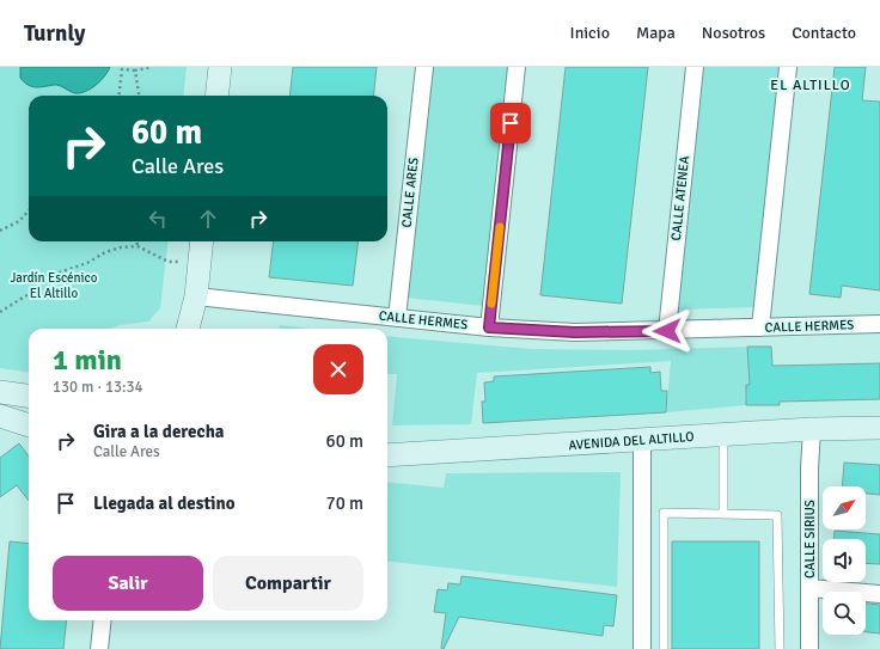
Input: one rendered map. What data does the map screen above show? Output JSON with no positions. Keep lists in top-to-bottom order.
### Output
{
  "streets": {
    "street": [
      "CALLE ARES",
      "CALLE ATENEA",
      "CALLE HERMES",
      "AVENIDA DEL ALTILLO",
      "CALLE SIRIUS"
    ]
  },
  "crossings": [
    ["CALLE ARES", "CALLE HERMES"],
    ["CALLE ATENEA", "CALLE HERMES"],
    ["AVENIDA DEL ALTILLO", "CALLE SIRIUS"]
  ],
  "districts": ["EL ALTILLO"],
  "parks": ["Jardín Escénico El Altillo"],
  "north": "top right",
  "page": {
    "header": "Turnly",
    "nav": [
      "Inicio",
      "Mapa",
      "Nosotros",
      "Contacto"
    ],
    "turn": ["60 m", "Calle Ares"],
    "heading": ["1 min", "130 m · 13:34"],
    "list": [
      {
        "name": "Gira a la derecha",
        "note": "Calle Ares",
        "value": "60 m"
      },
      {
        "name": "Llegada al destino",
        "value": "70 m"
      }
    ],
    "buttons": ["Salir", "Compartir"]
  }
}
